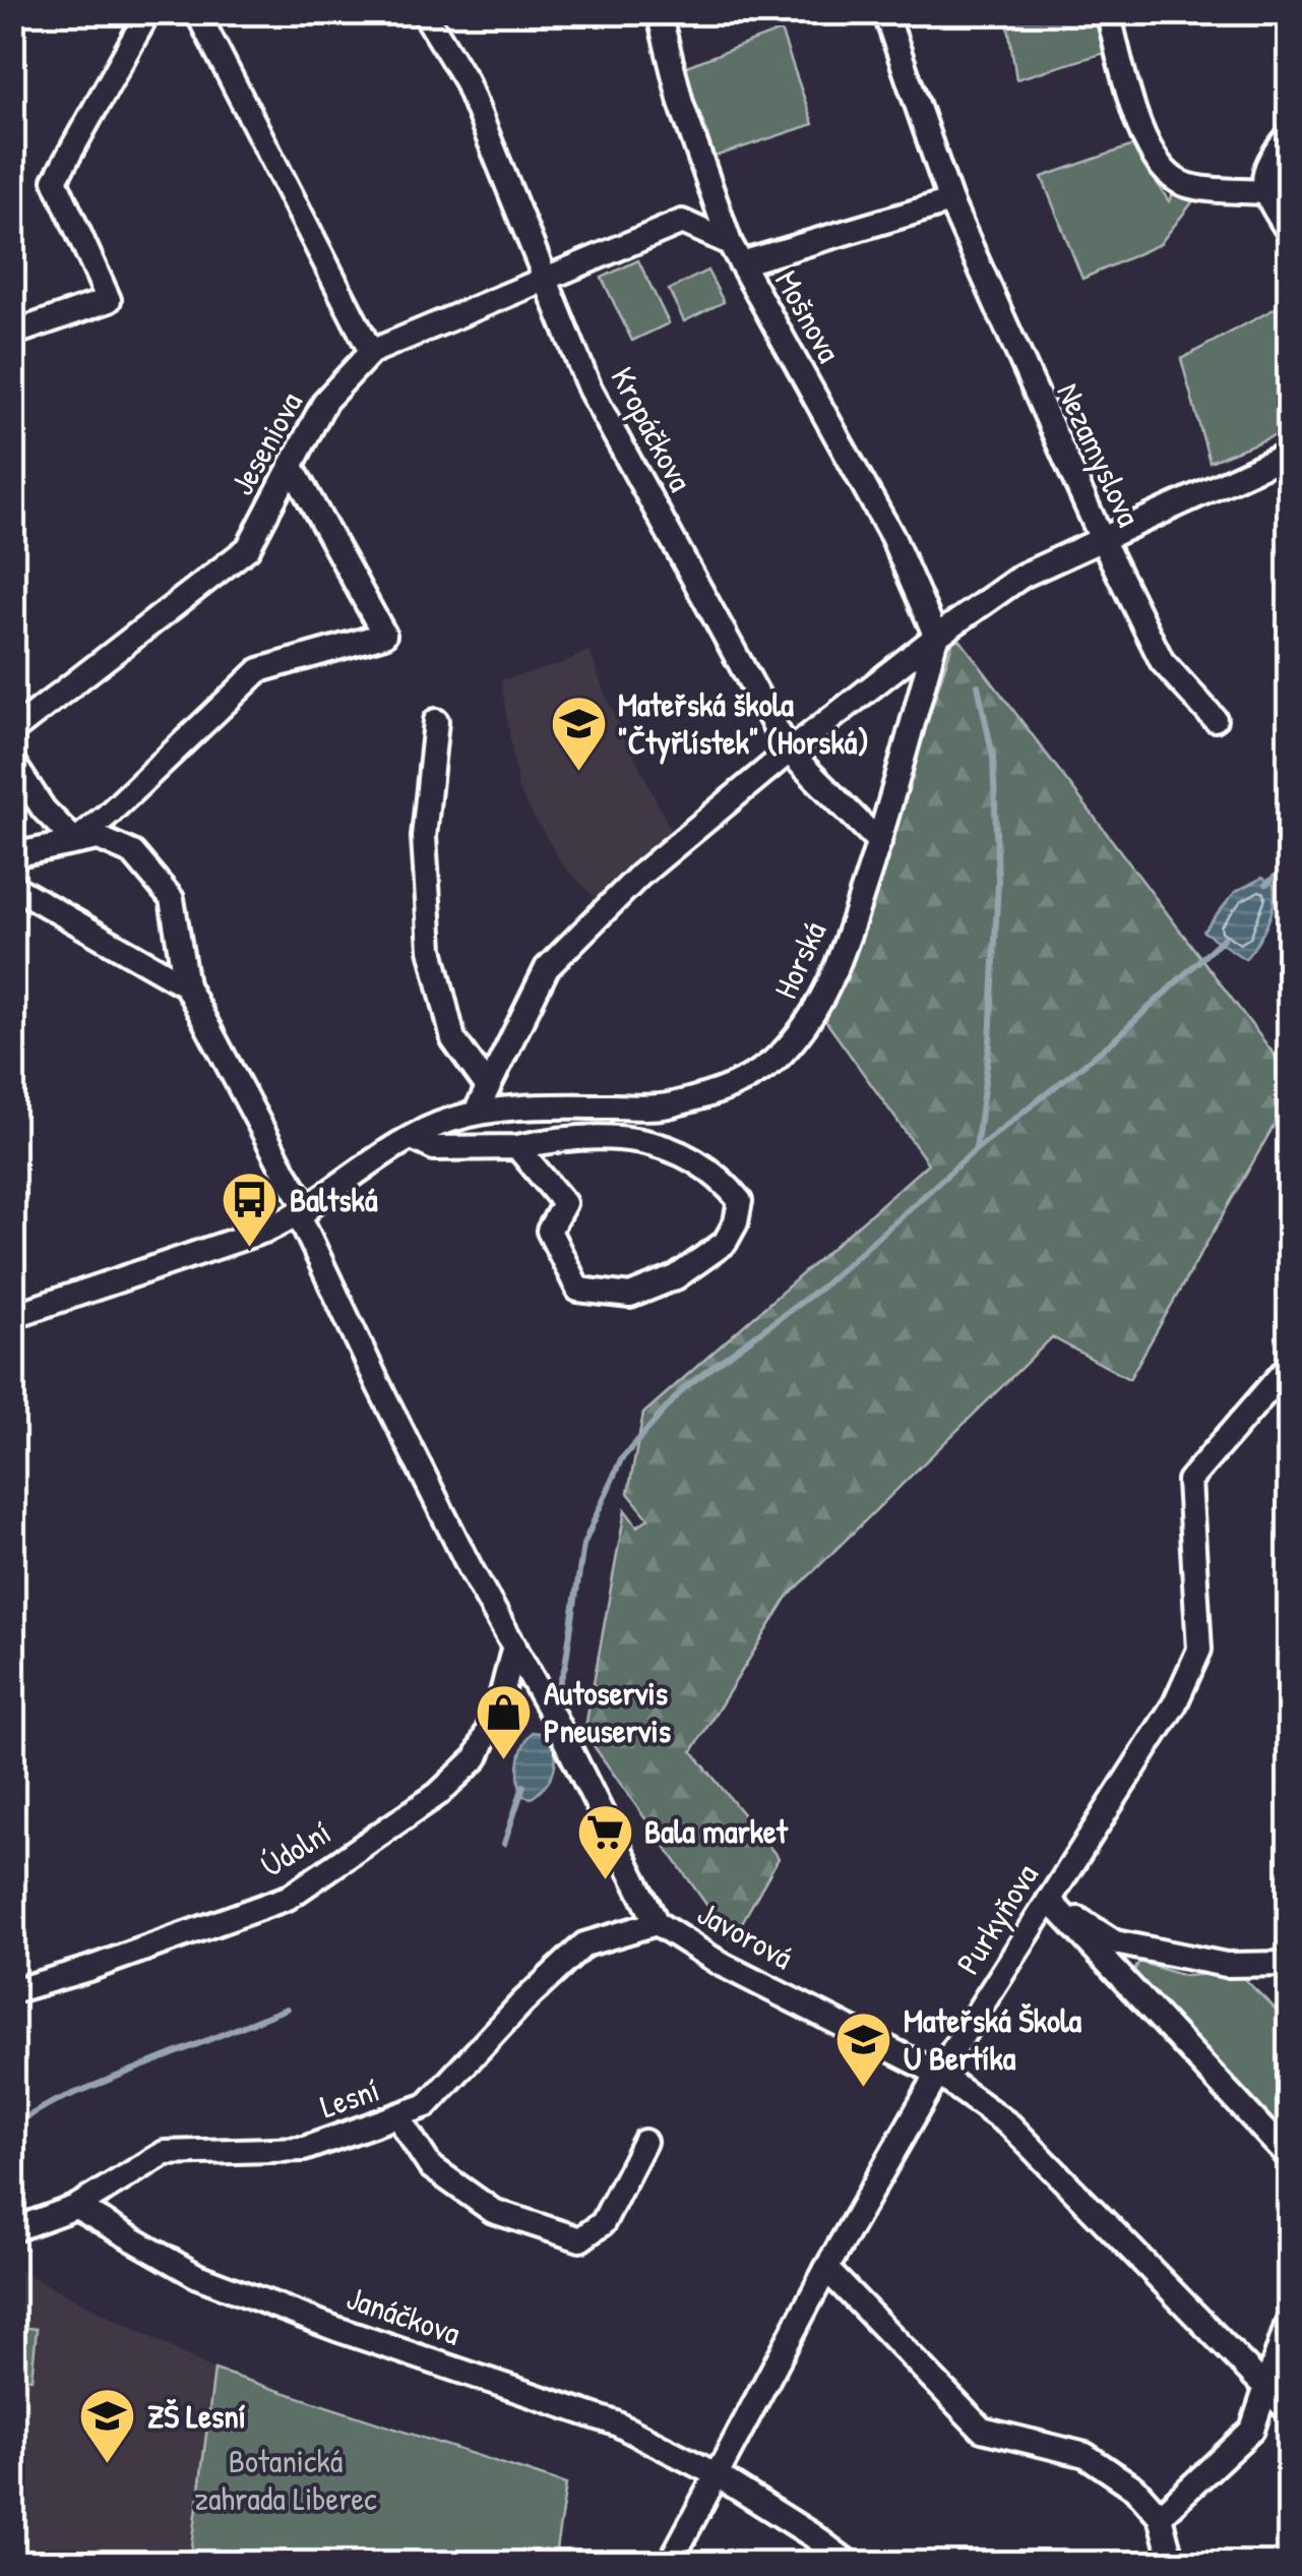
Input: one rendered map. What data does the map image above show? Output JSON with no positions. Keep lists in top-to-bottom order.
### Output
{
  "streets": {
    "street": [
      "Mošnova",
      "Kropáčkova",
      "Jeseniova",
      "Nezamyslova",
      "Horská",
      "Údolní",
      "Purkyňova",
      "Javorová",
      "Lesní",
      "Janáčkova"
    ]
  },
  "crossings": [
    ["Mošnova", "Jeseniova"],
    ["Mošnova", "Horská"],
    ["Kropáčkova", "Jeseniova"],
    ["Kropáčkova", "Horská"],
    ["Horská", "Javorová"],
    ["Údolní", "Javorová"],
    ["Purkyňova", "Javorová"],
    ["Purkyňova", "Janáčkova"],
    ["Javorová", "Lesní"],
    ["Lesní", "Janáčkova"]
  ],
  "parks": ["Botanická zahrada Liberec"],
  "places": {
    "school or university": ["Mateřská škola \"Čtyřlístek\" (Horská)", "Mateřská Škola U Bertíka", "ZŠ Lesní"],
    "bus stop": ["Baltská"],
    "shop": ["Autoservis Pneuservis"],
    "supermarket": ["Bala market"]
  }
}
